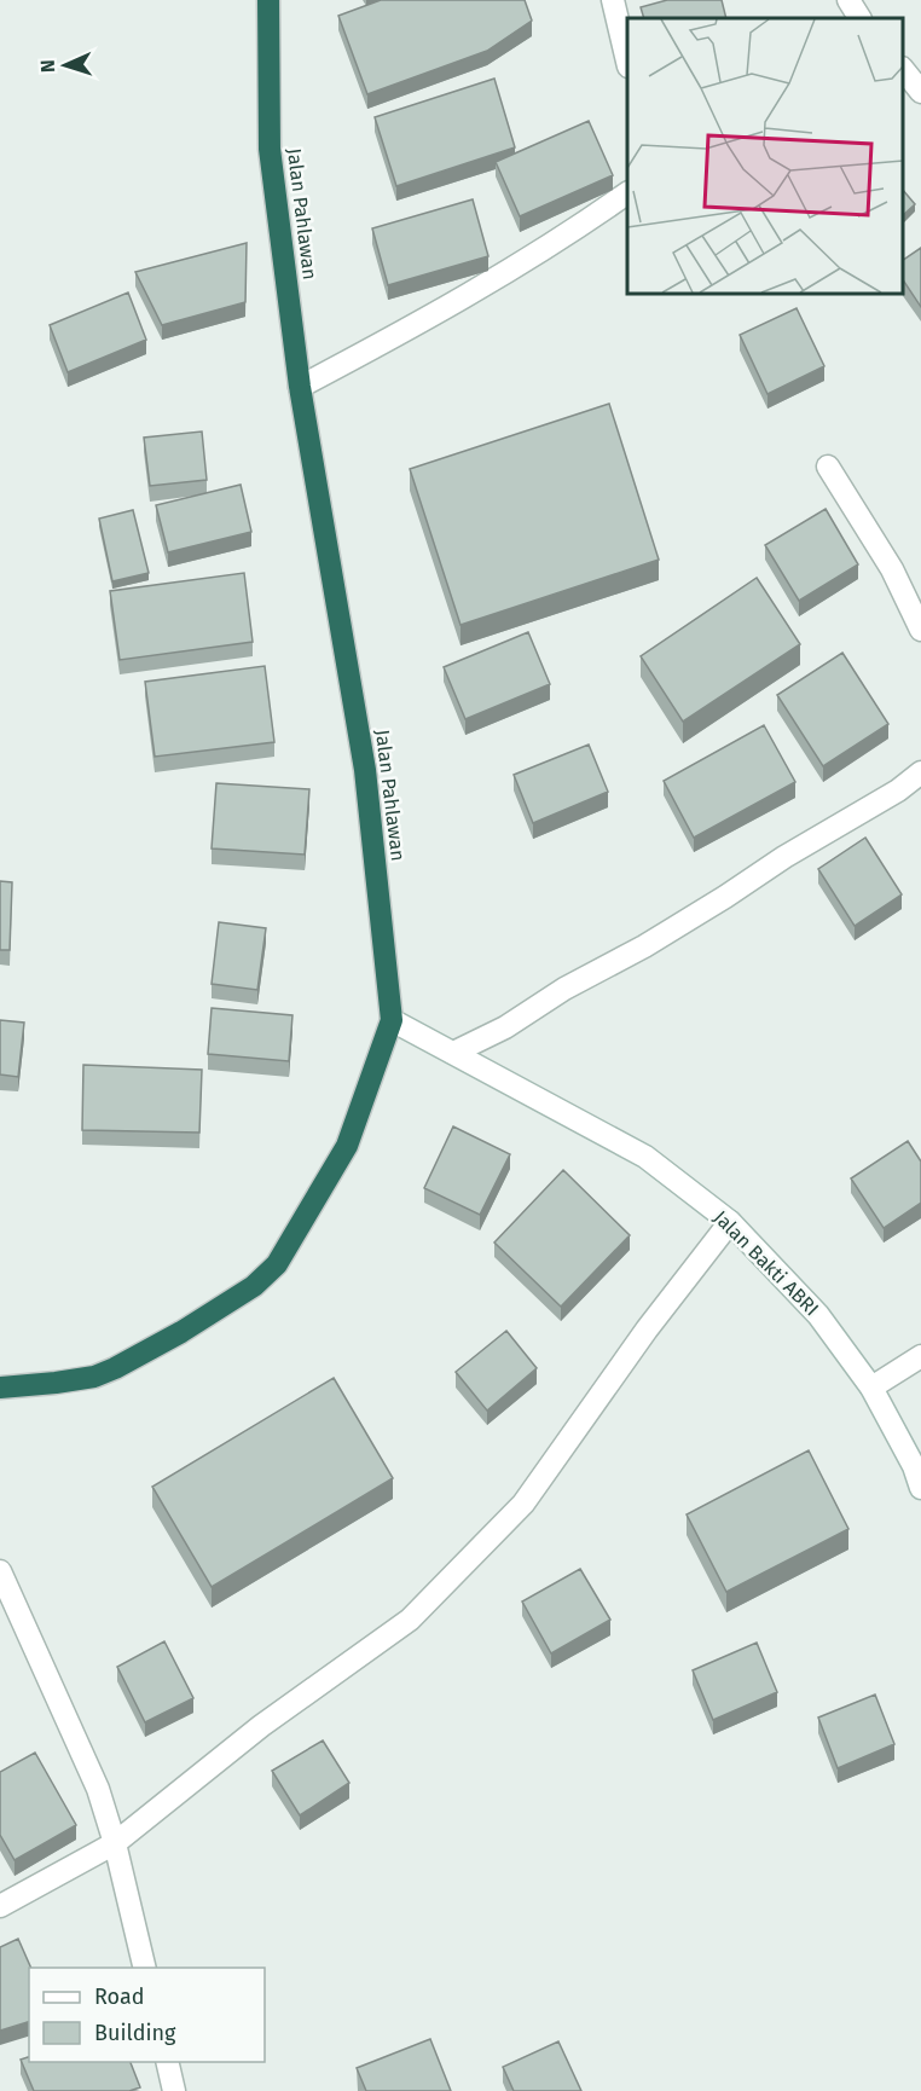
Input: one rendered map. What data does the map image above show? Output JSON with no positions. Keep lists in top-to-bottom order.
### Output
{
  "streets": {
    "highway": ["Jalan Pahlawan"],
    "street": ["Jalan Bakti ABRI"]
  },
  "crossings": [
    ["Jalan Pahlawan", "Jalan Bakti ABRI"]
  ],
  "legend": ["Road", "Building"],
  "north": "left"
}
